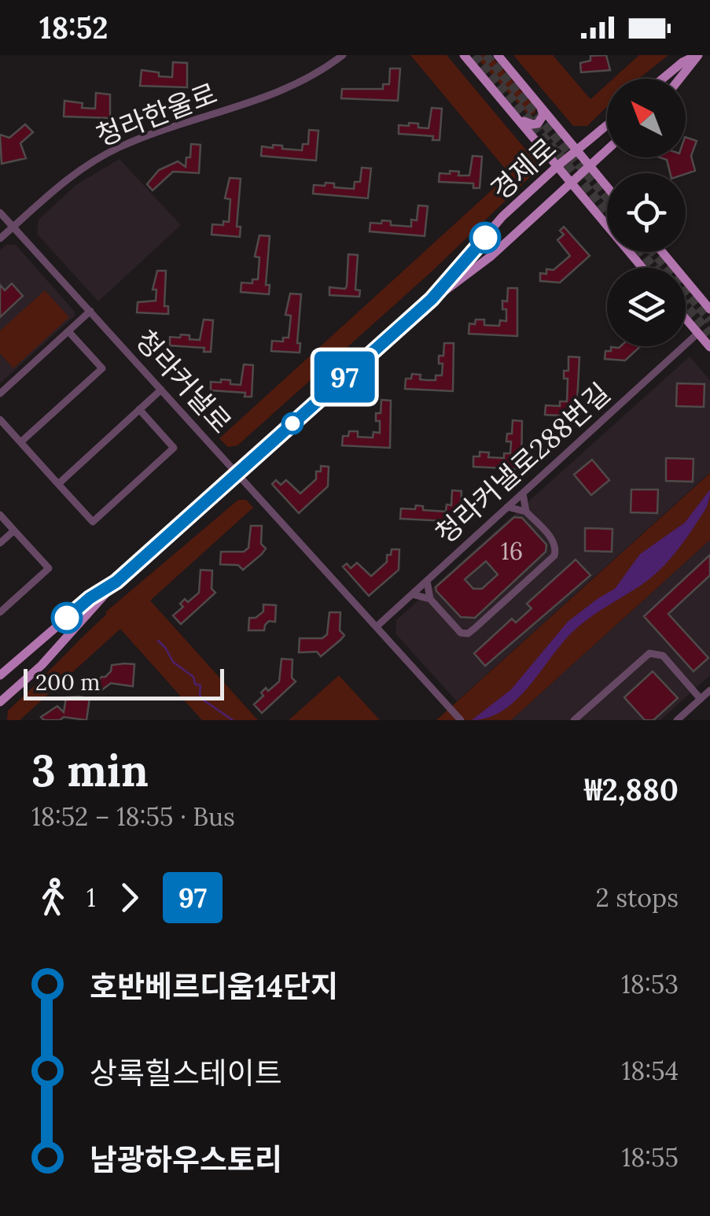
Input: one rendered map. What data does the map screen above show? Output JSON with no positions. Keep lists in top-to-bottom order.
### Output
{
  "streets": {
    "main road": ["경제로"],
    "street": ["청라한울로", "청라커낼로", "청라커낼로288번길"]
  },
  "crossings": [
    ["청라한울로", "청라커낼로"],
    ["경제로", "청라커낼로"],
    ["청라커낼로", "청라커낼로288번길"]
  ],
  "lines": ["bus line 97"],
  "house_numbers": ["16"],
  "scale_bar": "200 m",
  "north": "top left",
  "page": {
    "status": "18:52",
    "on_map": "97",
    "scale": "200 m",
    "heading": ["3 min", "18:52 – 18:55 · Bus", "₩2,880"],
    "legs": ["1", "97", "2 stops"],
    "list": [
      {
        "name": "호반베르디움14단지",
        "value": "18:53"
      },
      {
        "name": "상록힐스테이트",
        "value": "18:54"
      },
      {
        "name": "남광하우스토리",
        "value": "18:55"
      }
    ]
  }
}
